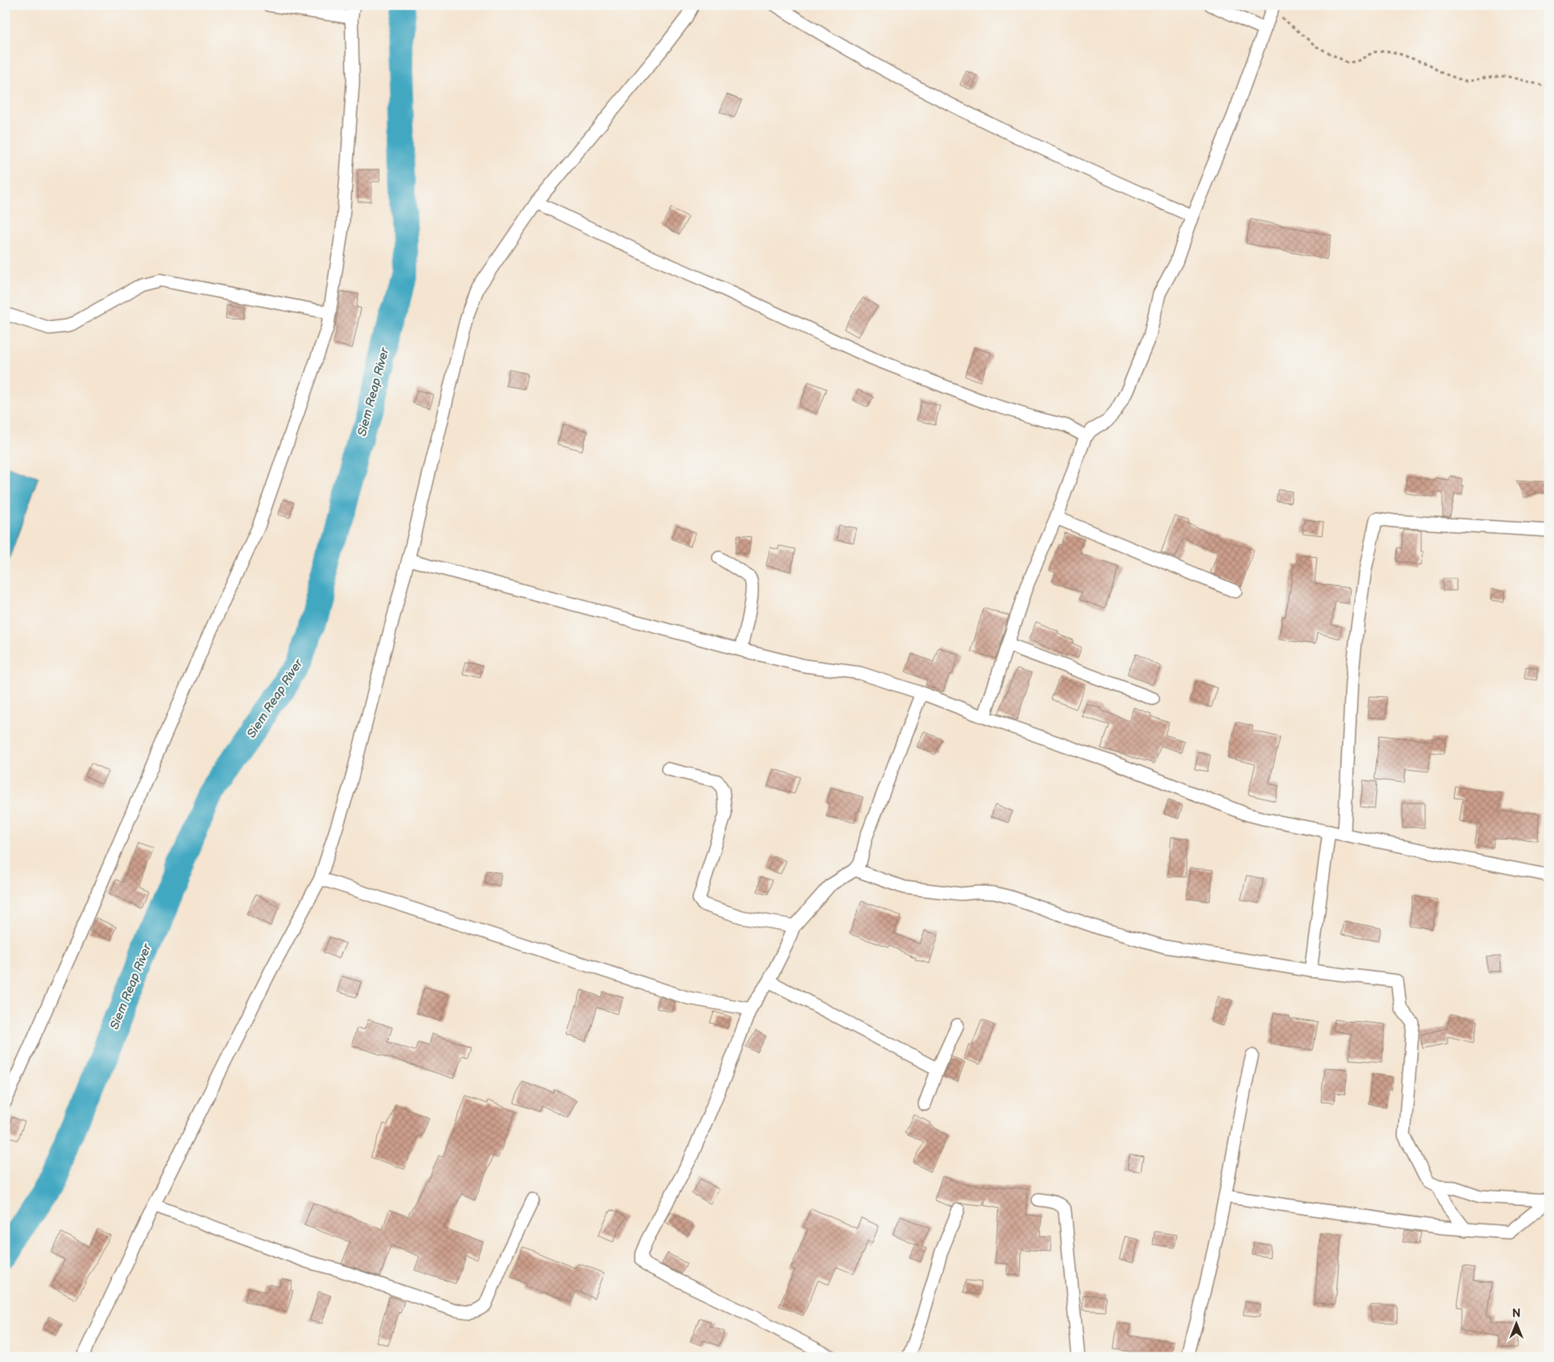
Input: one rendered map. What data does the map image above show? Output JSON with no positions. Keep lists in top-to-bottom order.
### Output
{
  "water": ["Siem Reap River"],
  "north": "top"
}
